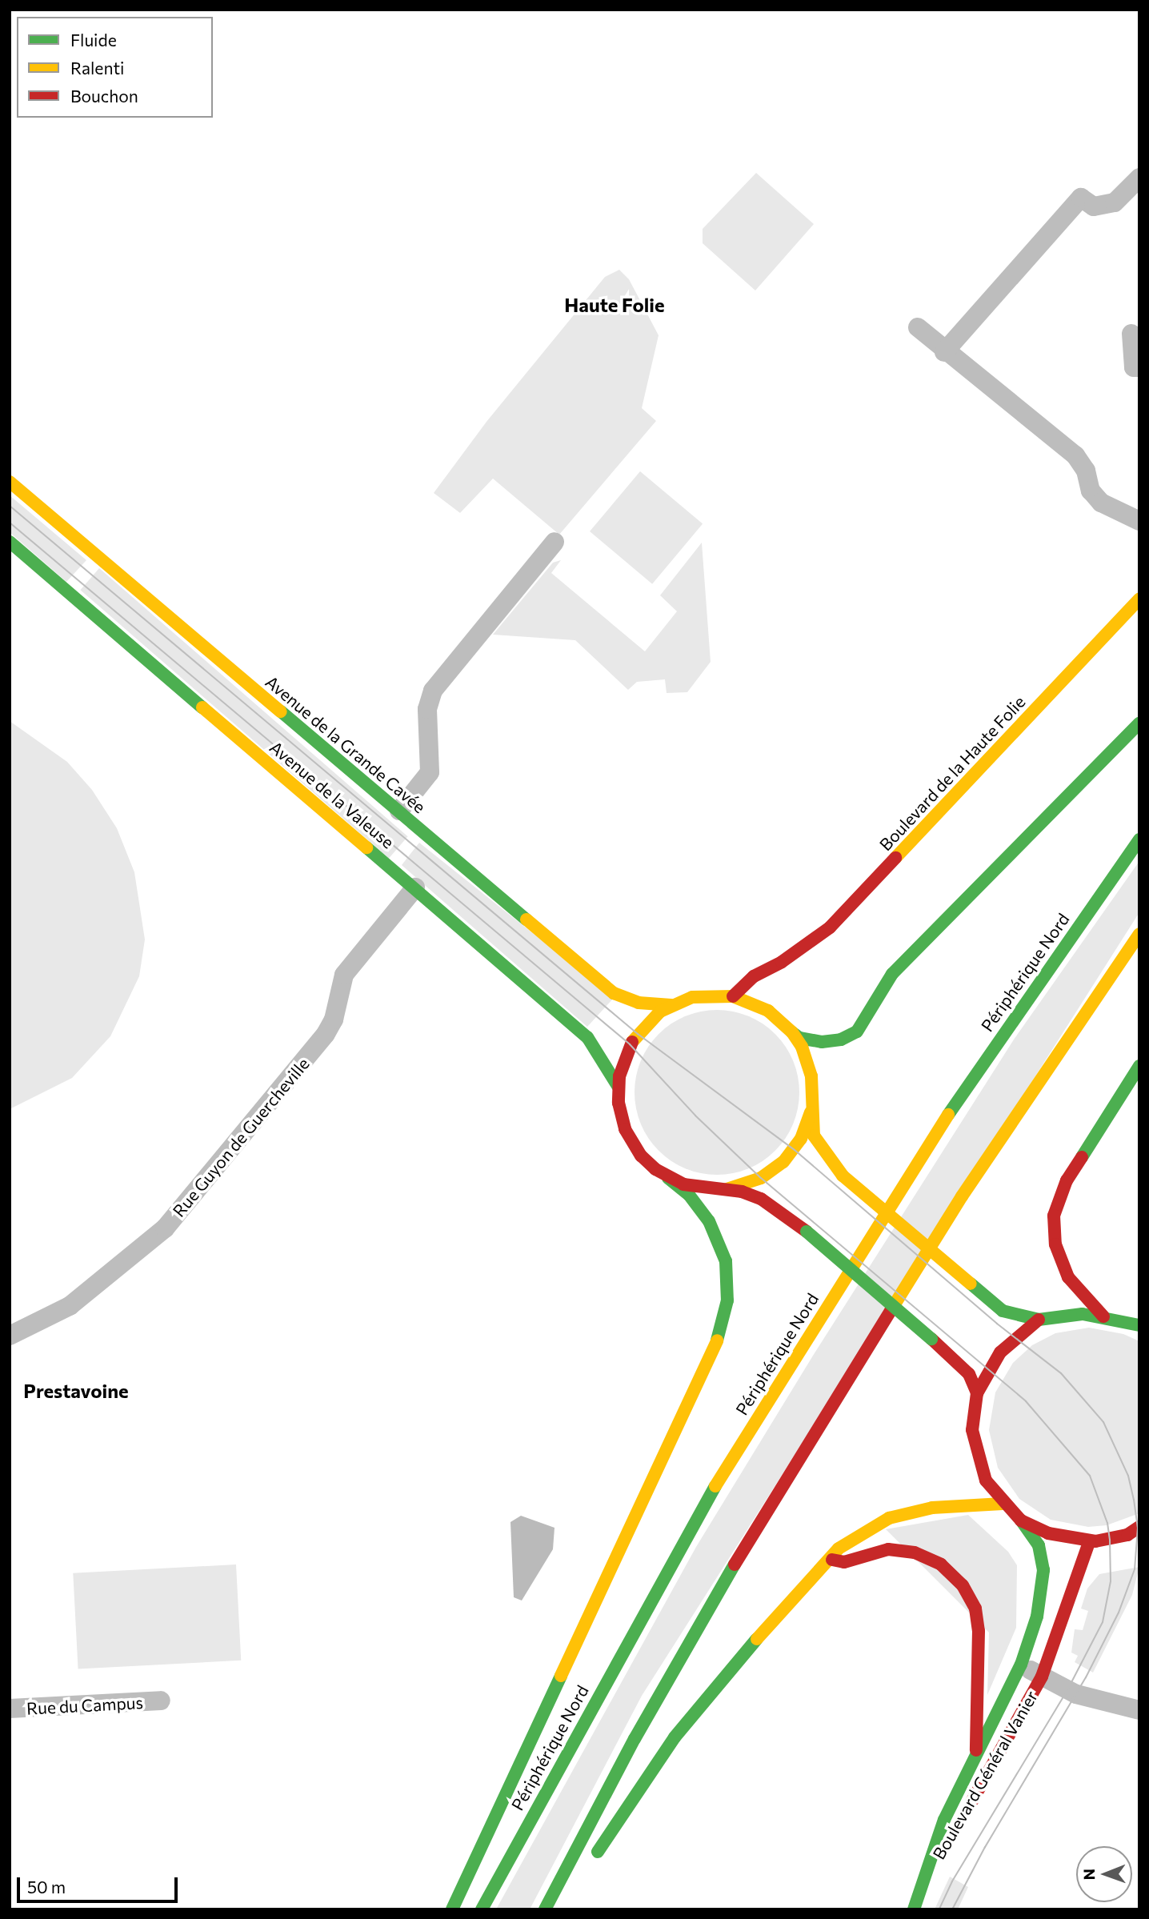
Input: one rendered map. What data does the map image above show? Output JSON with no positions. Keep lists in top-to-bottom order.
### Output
{
  "streets": {
    "main road": [
      "Avenue de la Grande Cavée",
      "Boulevard de la Haute Folie",
      "Avenue de la Valeuse",
      "Périphérique Nord",
      "Boulevard Général Vanier"
    ],
    "street": ["Rue Guyon de Guercheville", "Rue du Campus"]
  },
  "crossings": [
    ["Avenue de la Grande Cavée", "Boulevard de la Haute Folie"],
    ["Avenue de la Grande Cavée", "Avenue de la Valeuse"],
    ["Boulevard de la Haute Folie", "Avenue de la Valeuse"],
    ["Avenue de la Valeuse", "Rue Guyon de Guercheville"]
  ],
  "districts": ["Haute Folie", "Prestavoine"],
  "legend": ["Fluide", "Ralenti", "Bouchon"],
  "scale_bar": "50 m",
  "north": "left"
}
